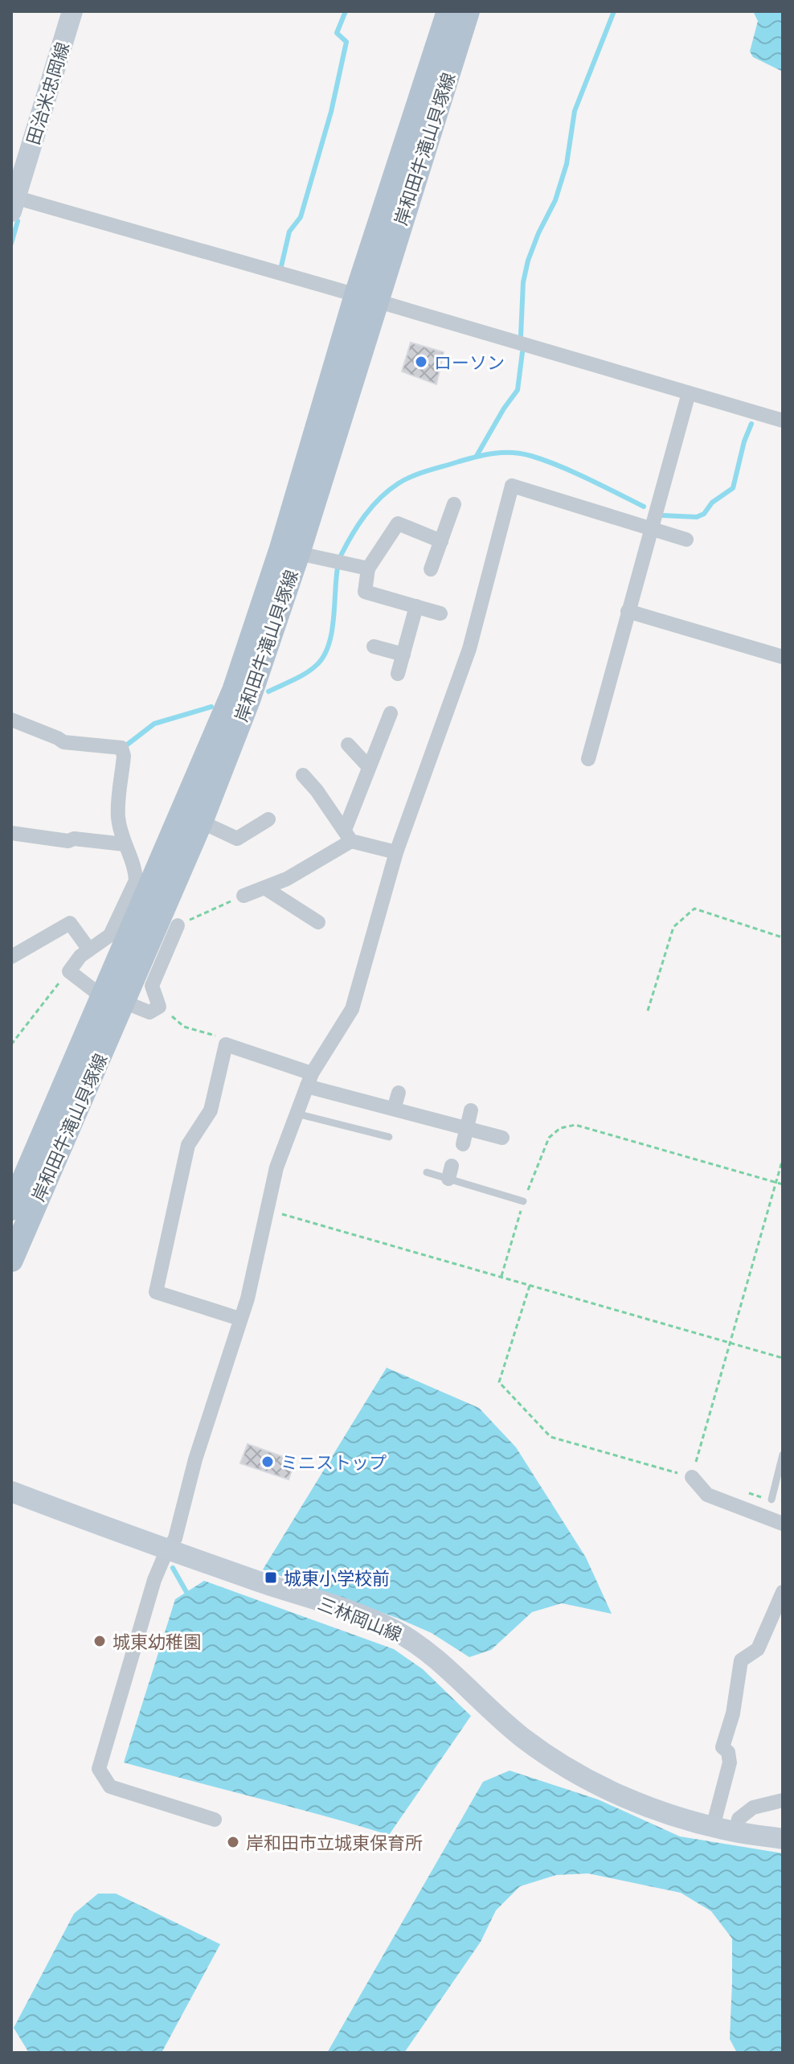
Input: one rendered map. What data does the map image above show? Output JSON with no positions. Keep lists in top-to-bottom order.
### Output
{
  "streets": {
    "main road": ["田治米忠岡線", "岸和田牛滝山貝塚線", "三林岡山線"]
  },
  "places": {
    "other": [
      "ローソン",
      "ミニストップ",
      "城東幼稚園",
      "岸和田市立城東保育所"
    ],
    "transit": ["城東小学校前"]
  }
}
